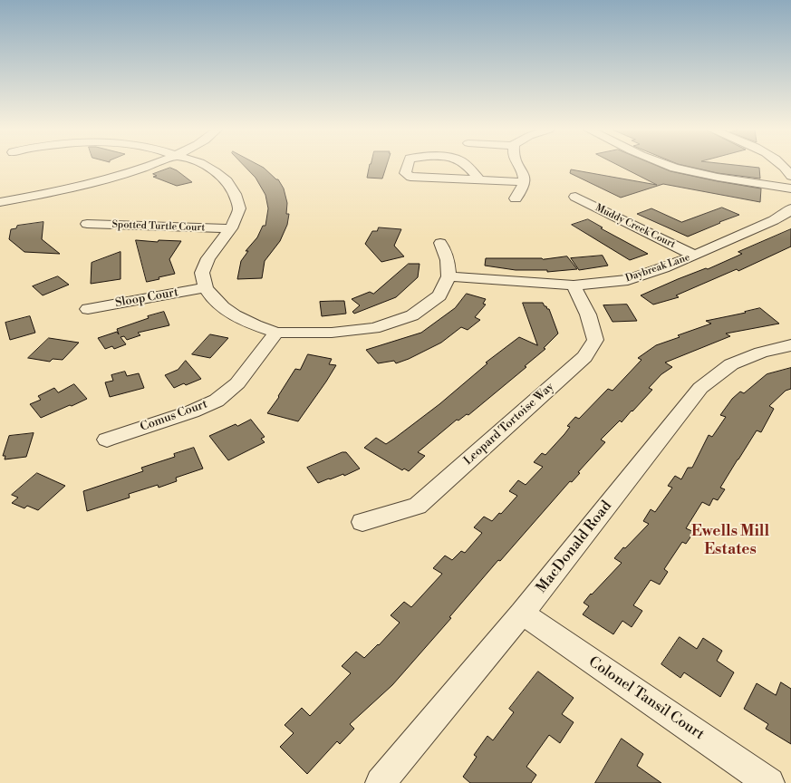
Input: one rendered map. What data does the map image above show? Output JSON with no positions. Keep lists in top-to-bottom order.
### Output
{
  "streets": {
    "street": [
      "Spotted Turtle Court",
      "Muddy Creek Court",
      "Daybreak Lane",
      "Sloop Court",
      "Comus Court",
      "Leopard Tortoise Way",
      "MacDonald Road",
      "Colonel Tansil Court"
    ]
  },
  "crossings": [
    ["Muddy Creek Court", "Daybreak Lane"],
    ["Daybreak Lane", "Leopard Tortoise Way"],
    ["MacDonald Road", "Colonel Tansil Court"]
  ],
  "districts": ["Ewells Mill Estates"]
}
